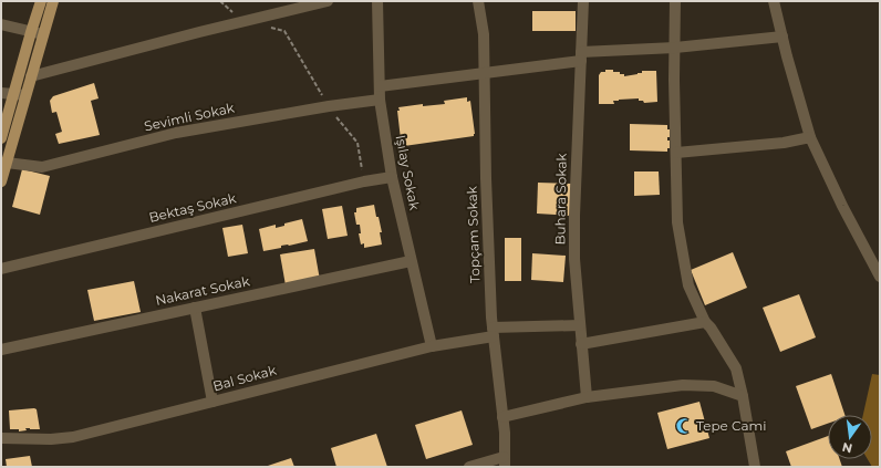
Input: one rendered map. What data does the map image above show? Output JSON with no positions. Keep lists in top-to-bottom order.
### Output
{
  "streets": {
    "street": [
      "Sevimli Sokak",
      "Işılay Sokak",
      "Buhara Sokak",
      "Bektaş Sokak",
      "Topçam Sokak",
      "Nakarat Sokak",
      "Bal Sokak"
    ]
  },
  "crossings": [
    ["Sevimli Sokak", "Işılay Sokak"],
    ["Işılay Sokak", "Bektaş Sokak"],
    ["Işılay Sokak", "Nakarat Sokak"],
    ["Işılay Sokak", "Bal Sokak"],
    ["Buhara Sokak", "Bal Sokak"],
    ["Topçam Sokak", "Bal Sokak"]
  ],
  "places": {
    "mosque": ["Tepe Cami"]
  },
  "north": "bottom"
}
